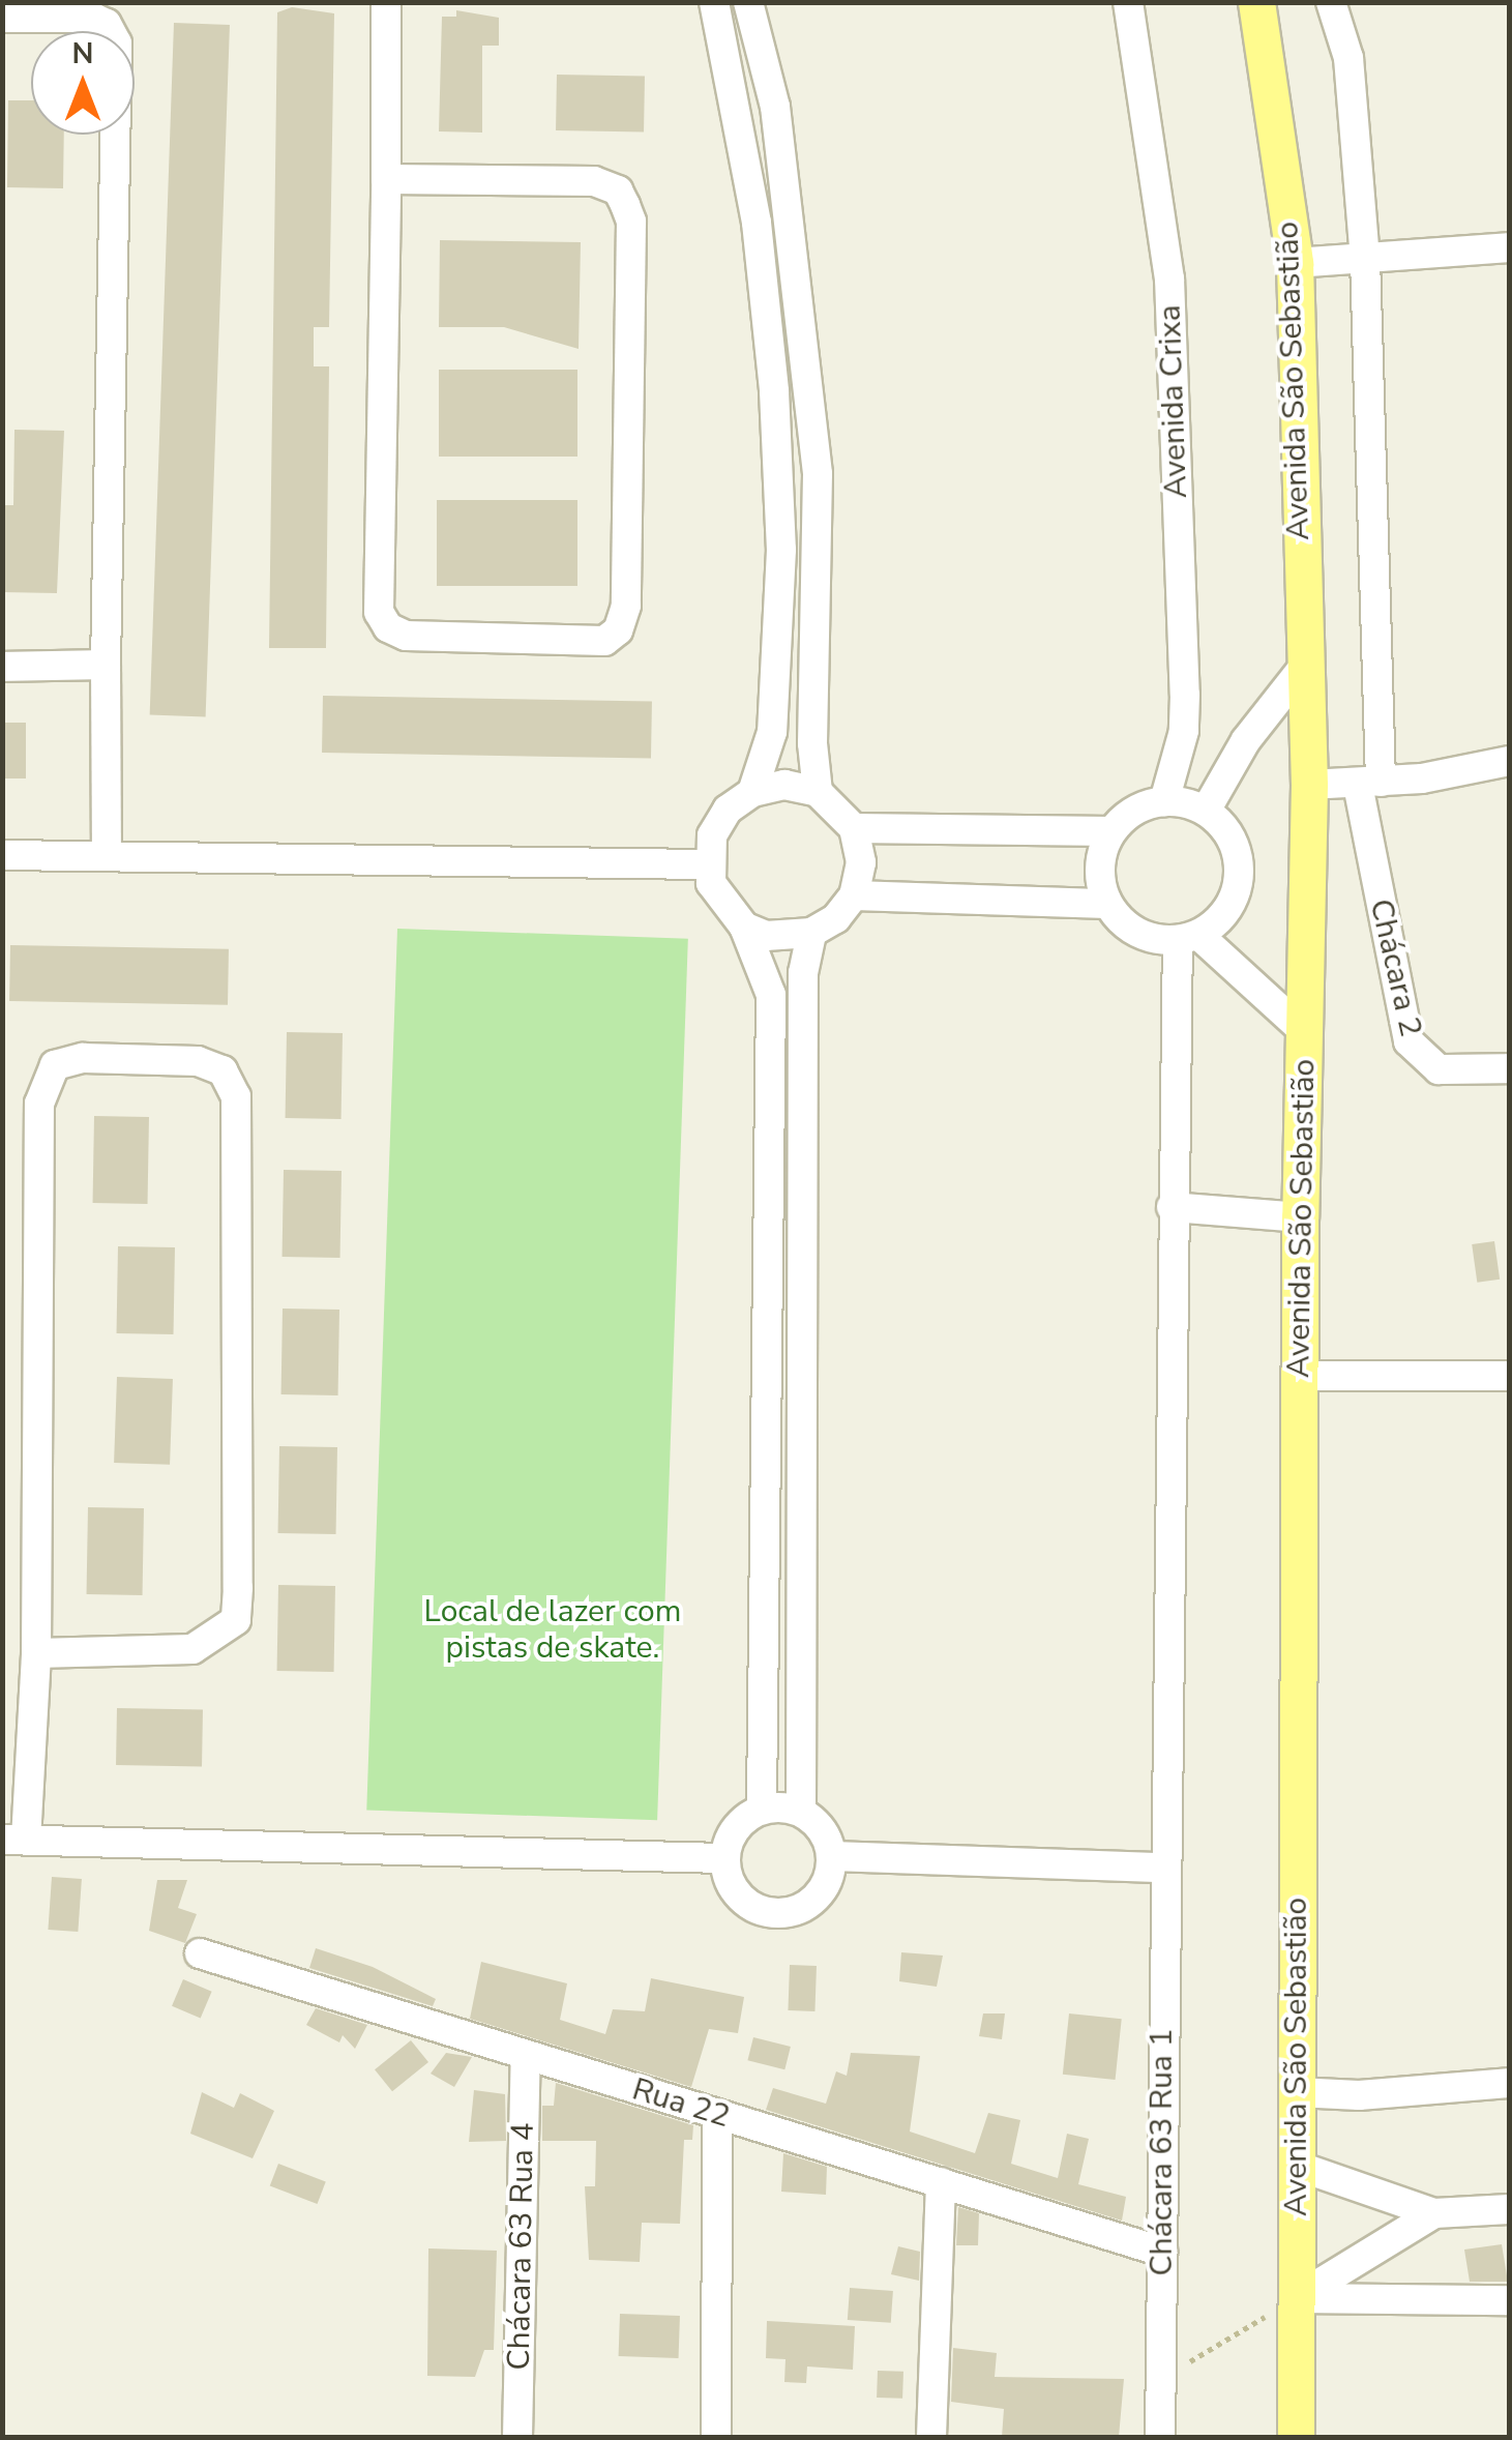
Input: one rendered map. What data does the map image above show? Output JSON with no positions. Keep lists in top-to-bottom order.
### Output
{
  "streets": {
    "main road": ["Avenida São Sebastião"],
    "street": [
      "Avenida Crixa",
      "Chácara 2",
      "Rua 22",
      "Chácara 63 Rua 1",
      "Chácara 63 Rua 4"
    ]
  },
  "crossings": [
    ["Avenida Crixa", "Chácara 63 Rua 1"],
    ["Rua 22", "Chácara 63 Rua 1"],
    ["Rua 22", "Chácara 63 Rua 4"]
  ],
  "parks": ["Local de lazer com pistas de skate."],
  "north": "top"
}
